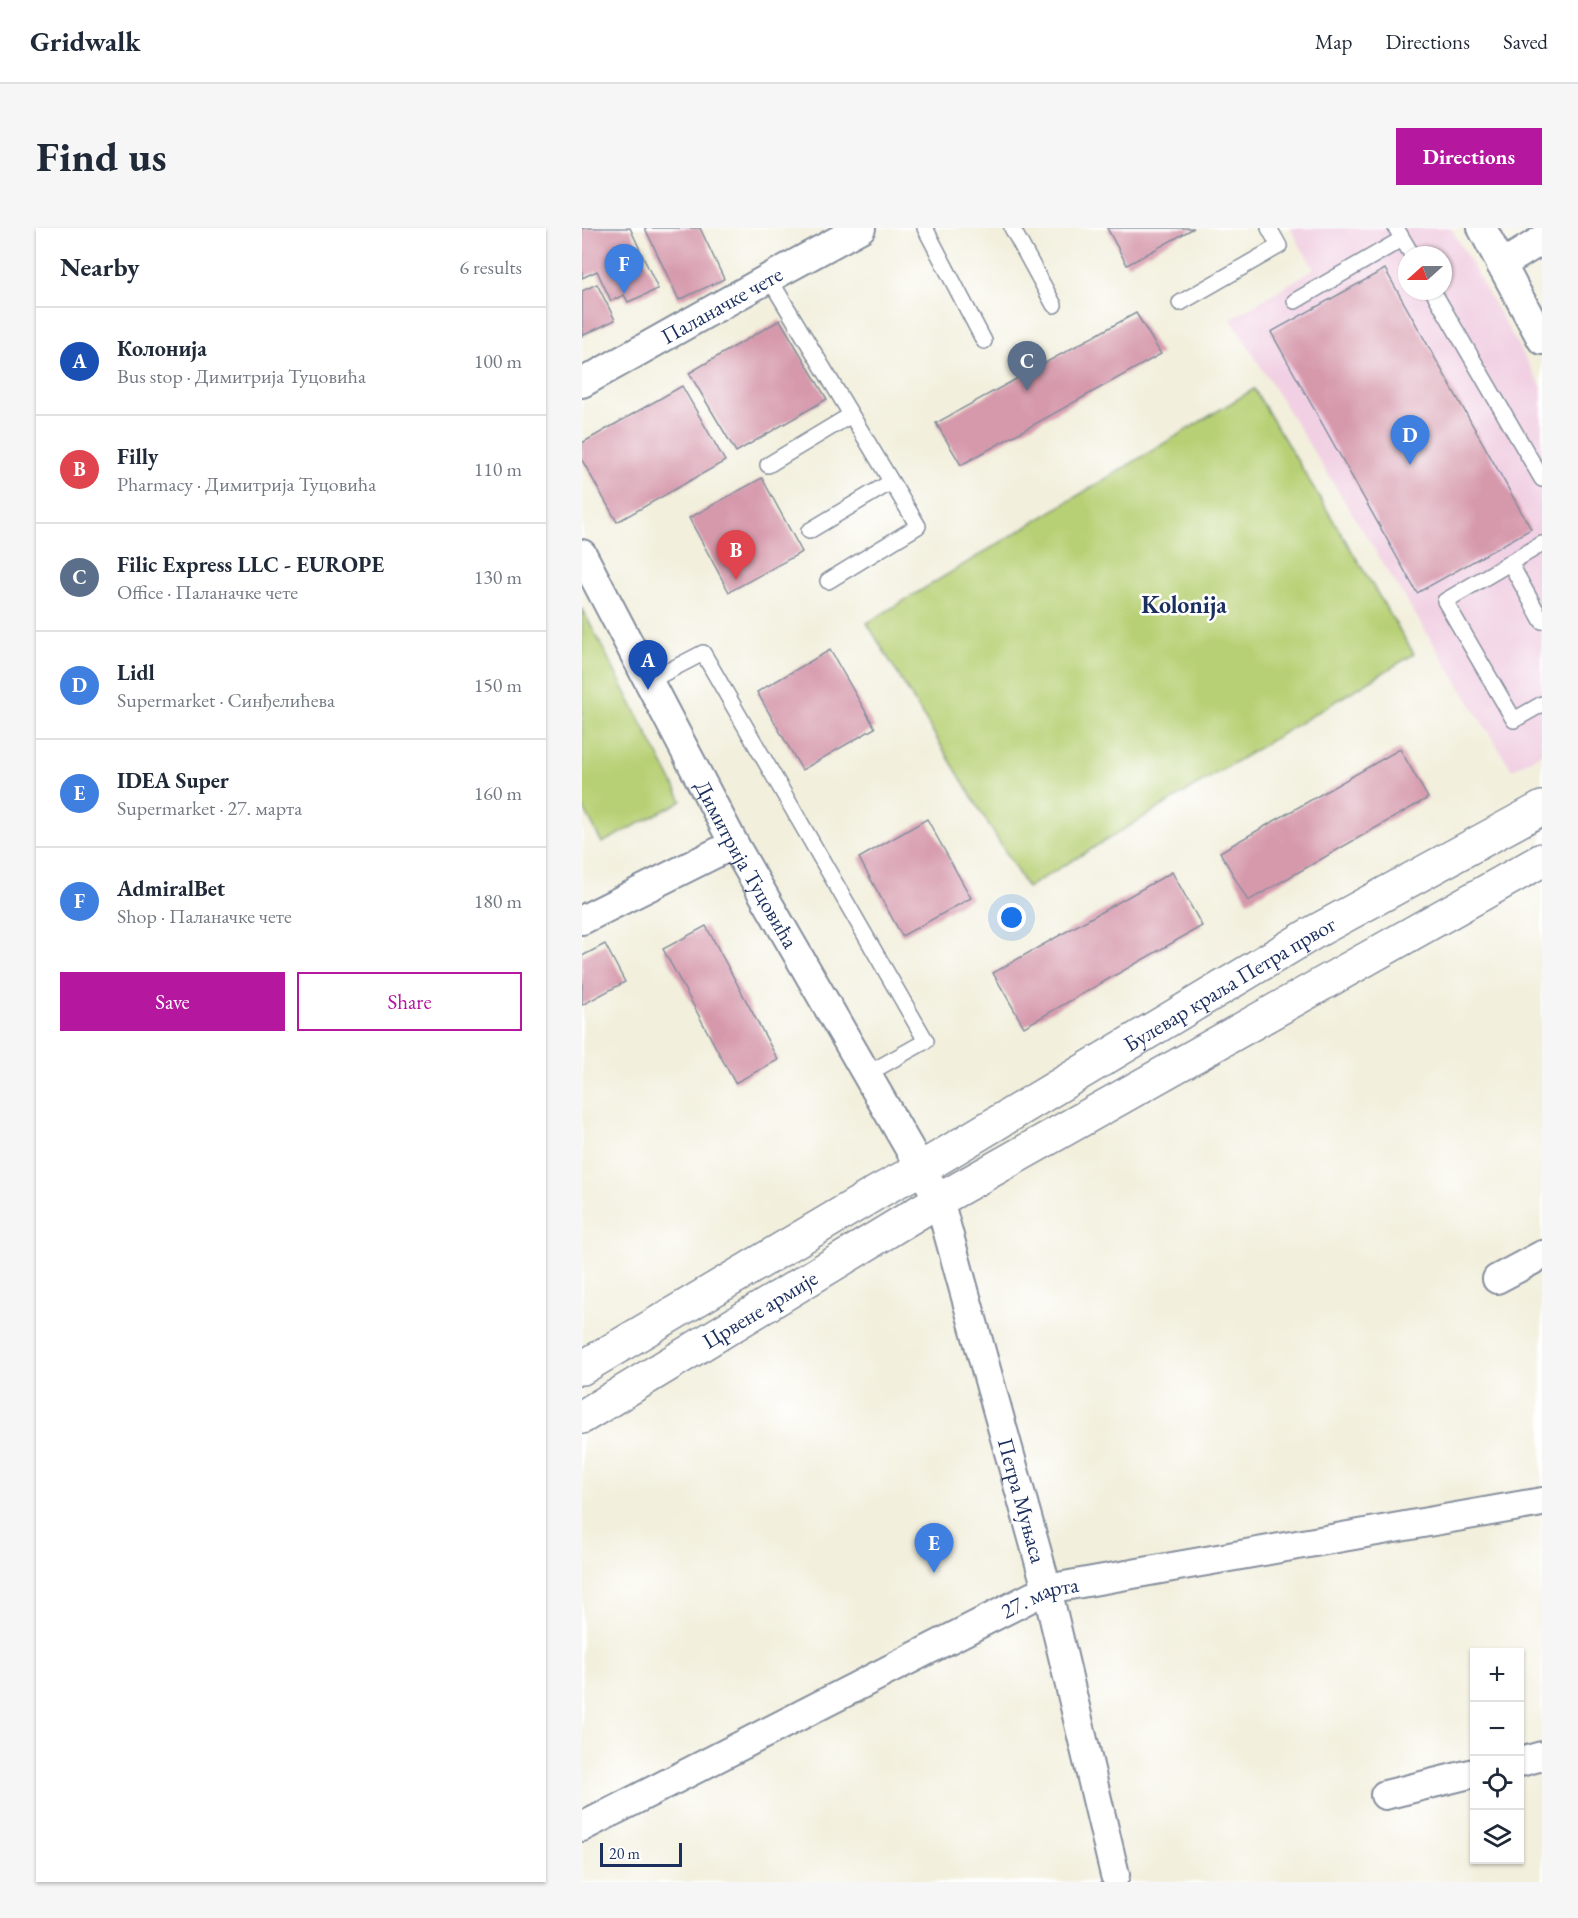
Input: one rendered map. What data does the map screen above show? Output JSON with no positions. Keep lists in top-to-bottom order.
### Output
{
  "streets": {
    "main road": ["Булевар краља Петра првог", "Црвене армије"],
    "street": [
      "Паланачке чете",
      "Димитрија Туцовића",
      "Петра Муњаса",
      "27. марта"
    ]
  },
  "crossings": [
    ["Димитрија Туцовића", "Булевар краља Петра првог"],
    ["Димитрија Туцовића", "Црвене армије"],
    ["Димитрија Туцовића", "Петра Муњаса"],
    ["Булевар краља Петра првог", "Црвене армије"],
    ["Булевар краља Петра првог", "Петра Муњаса"],
    ["Црвене армије", "Петра Муњаса"],
    ["Петра Муњаса", "27. марта"]
  ],
  "districts": ["Kolonija"],
  "scale_bar": "20 m",
  "north": "left",
  "page": {
    "header": "Gridwalk",
    "nav": ["Map", "Directions", "Saved"],
    "buttons": [
      "Directions",
      ["Save", "Share"]
    ],
    "title": "Find us",
    "heading": ["Nearby", "6 results"],
    "pins": [
      "F",
      "C",
      "D",
      "B",
      "A",
      "E"
    ],
    "list": [
      {
        "mark": "A",
        "name": "Колонија",
        "note": "Bus stop · Димитрија Туцовића",
        "value": "100 m"
      },
      {
        "mark": "B",
        "name": "Filly",
        "note": "Pharmacy · Димитрија Туцовића",
        "value": "110 m"
      },
      {
        "mark": "C",
        "name": "Filic Express LLC - EUROPE",
        "note": "Office · Паланачке чете",
        "value": "130 m"
      },
      {
        "mark": "D",
        "name": "Lidl",
        "note": "Supermarket · Синђелићева",
        "value": "150 m"
      },
      {
        "mark": "E",
        "name": "IDEA Super",
        "note": "Supermarket · 27. марта",
        "value": "160 m"
      },
      {
        "mark": "F",
        "name": "AdmiralBet",
        "note": "Shop · Паланачке чете",
        "value": "180 m"
      }
    ],
    "map_buttons": ["+", "−"],
    "scale": "20 m"
  }
}
